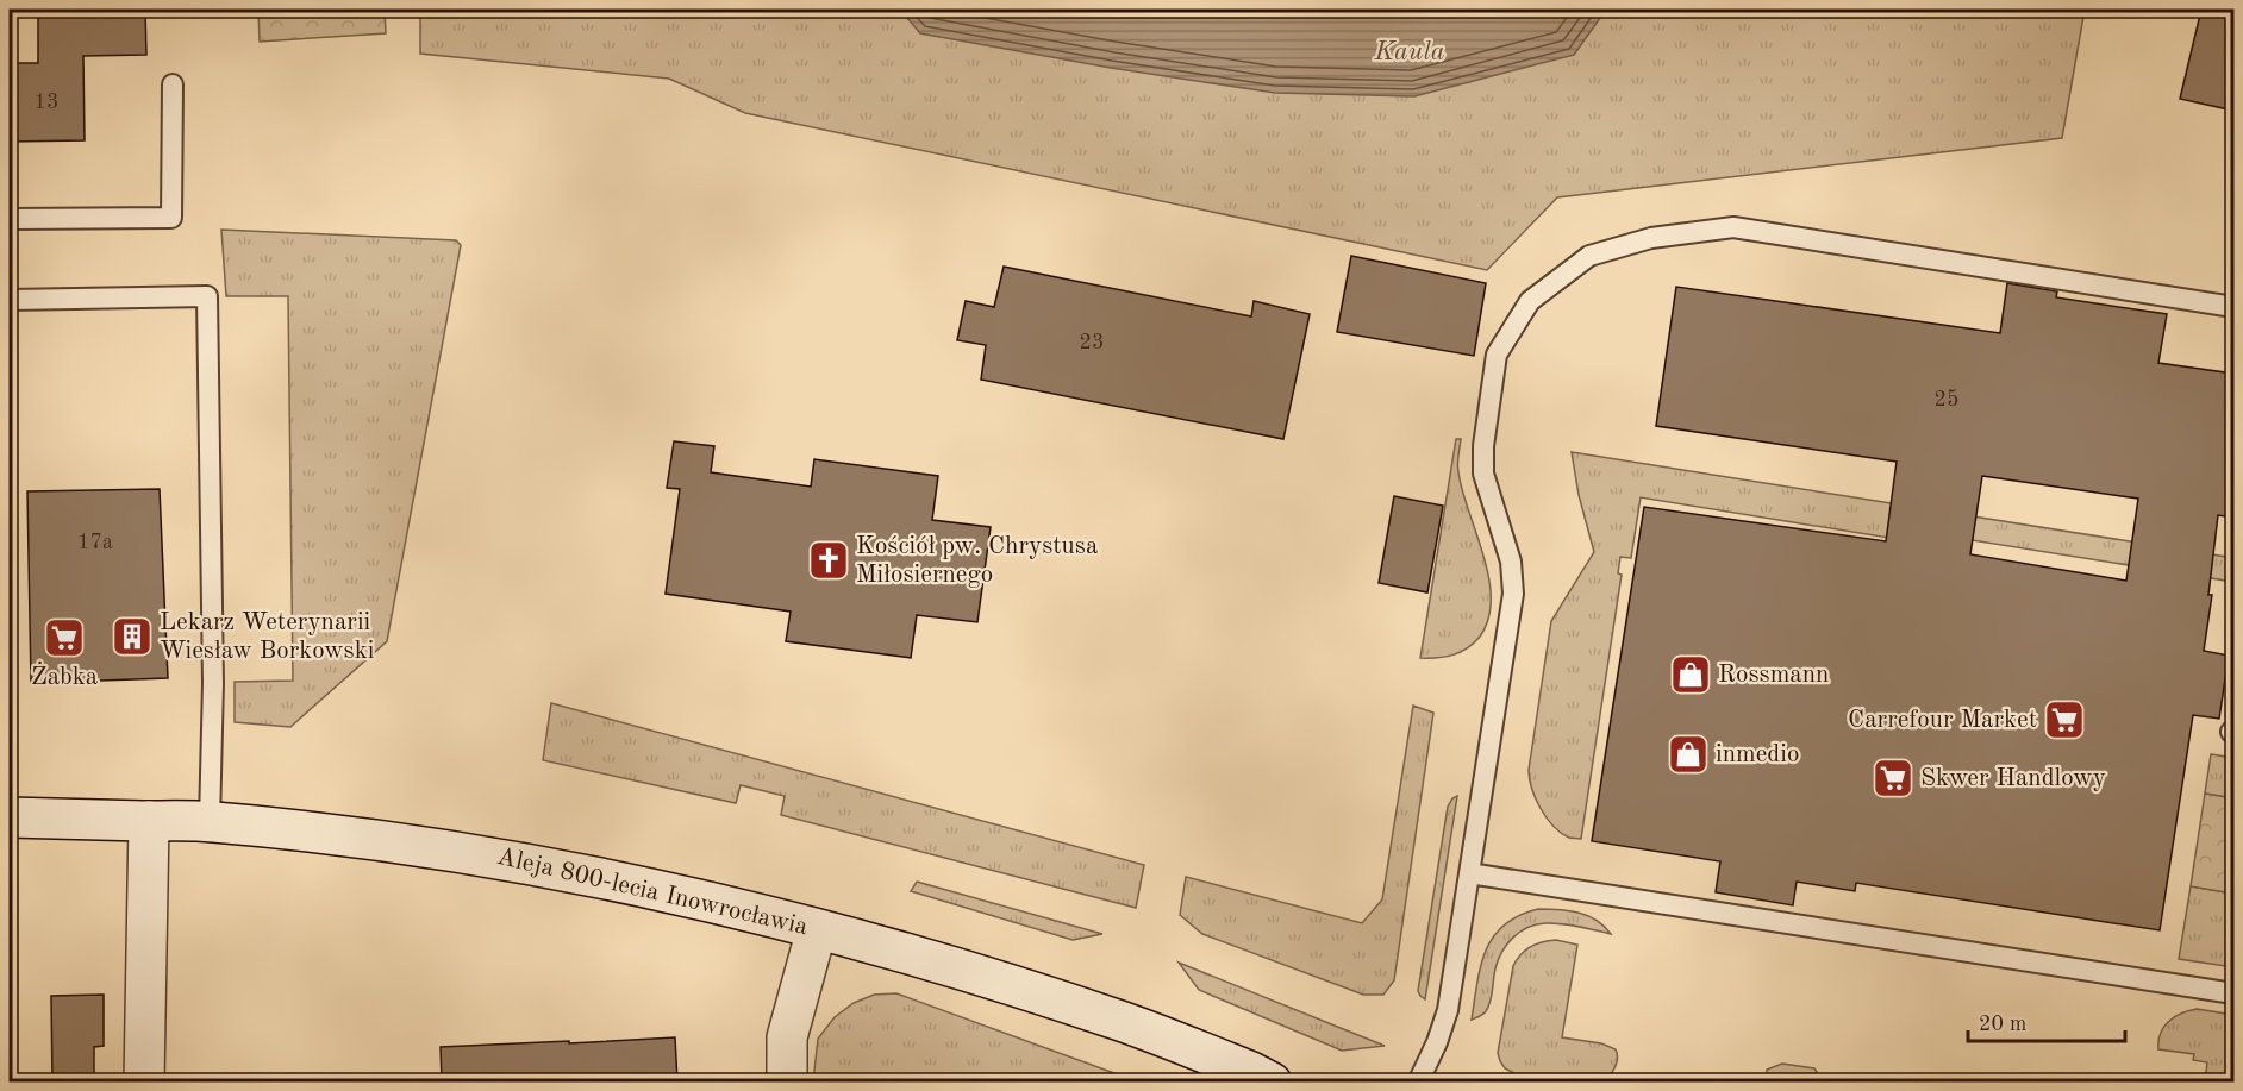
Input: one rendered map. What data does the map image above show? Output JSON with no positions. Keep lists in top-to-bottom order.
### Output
{
  "streets": {
    "street": ["Aleja 800-lecia Inowrocławia"]
  },
  "water": ["Kaula"],
  "places": {
    "church": ["Kościół pw. Chrystusa Miłosiernego"],
    "building": ["Lekarz Weterynarii Wiesław Borkowski"],
    "supermarket": ["Żabka", "Carrefour Market", "Skwer Handlowy"],
    "shop": ["Rossmann", "inmedio"]
  },
  "house_numbers": [
    "13",
    "23",
    "25",
    "17a"
  ],
  "scale_bar": "20 m"
}
